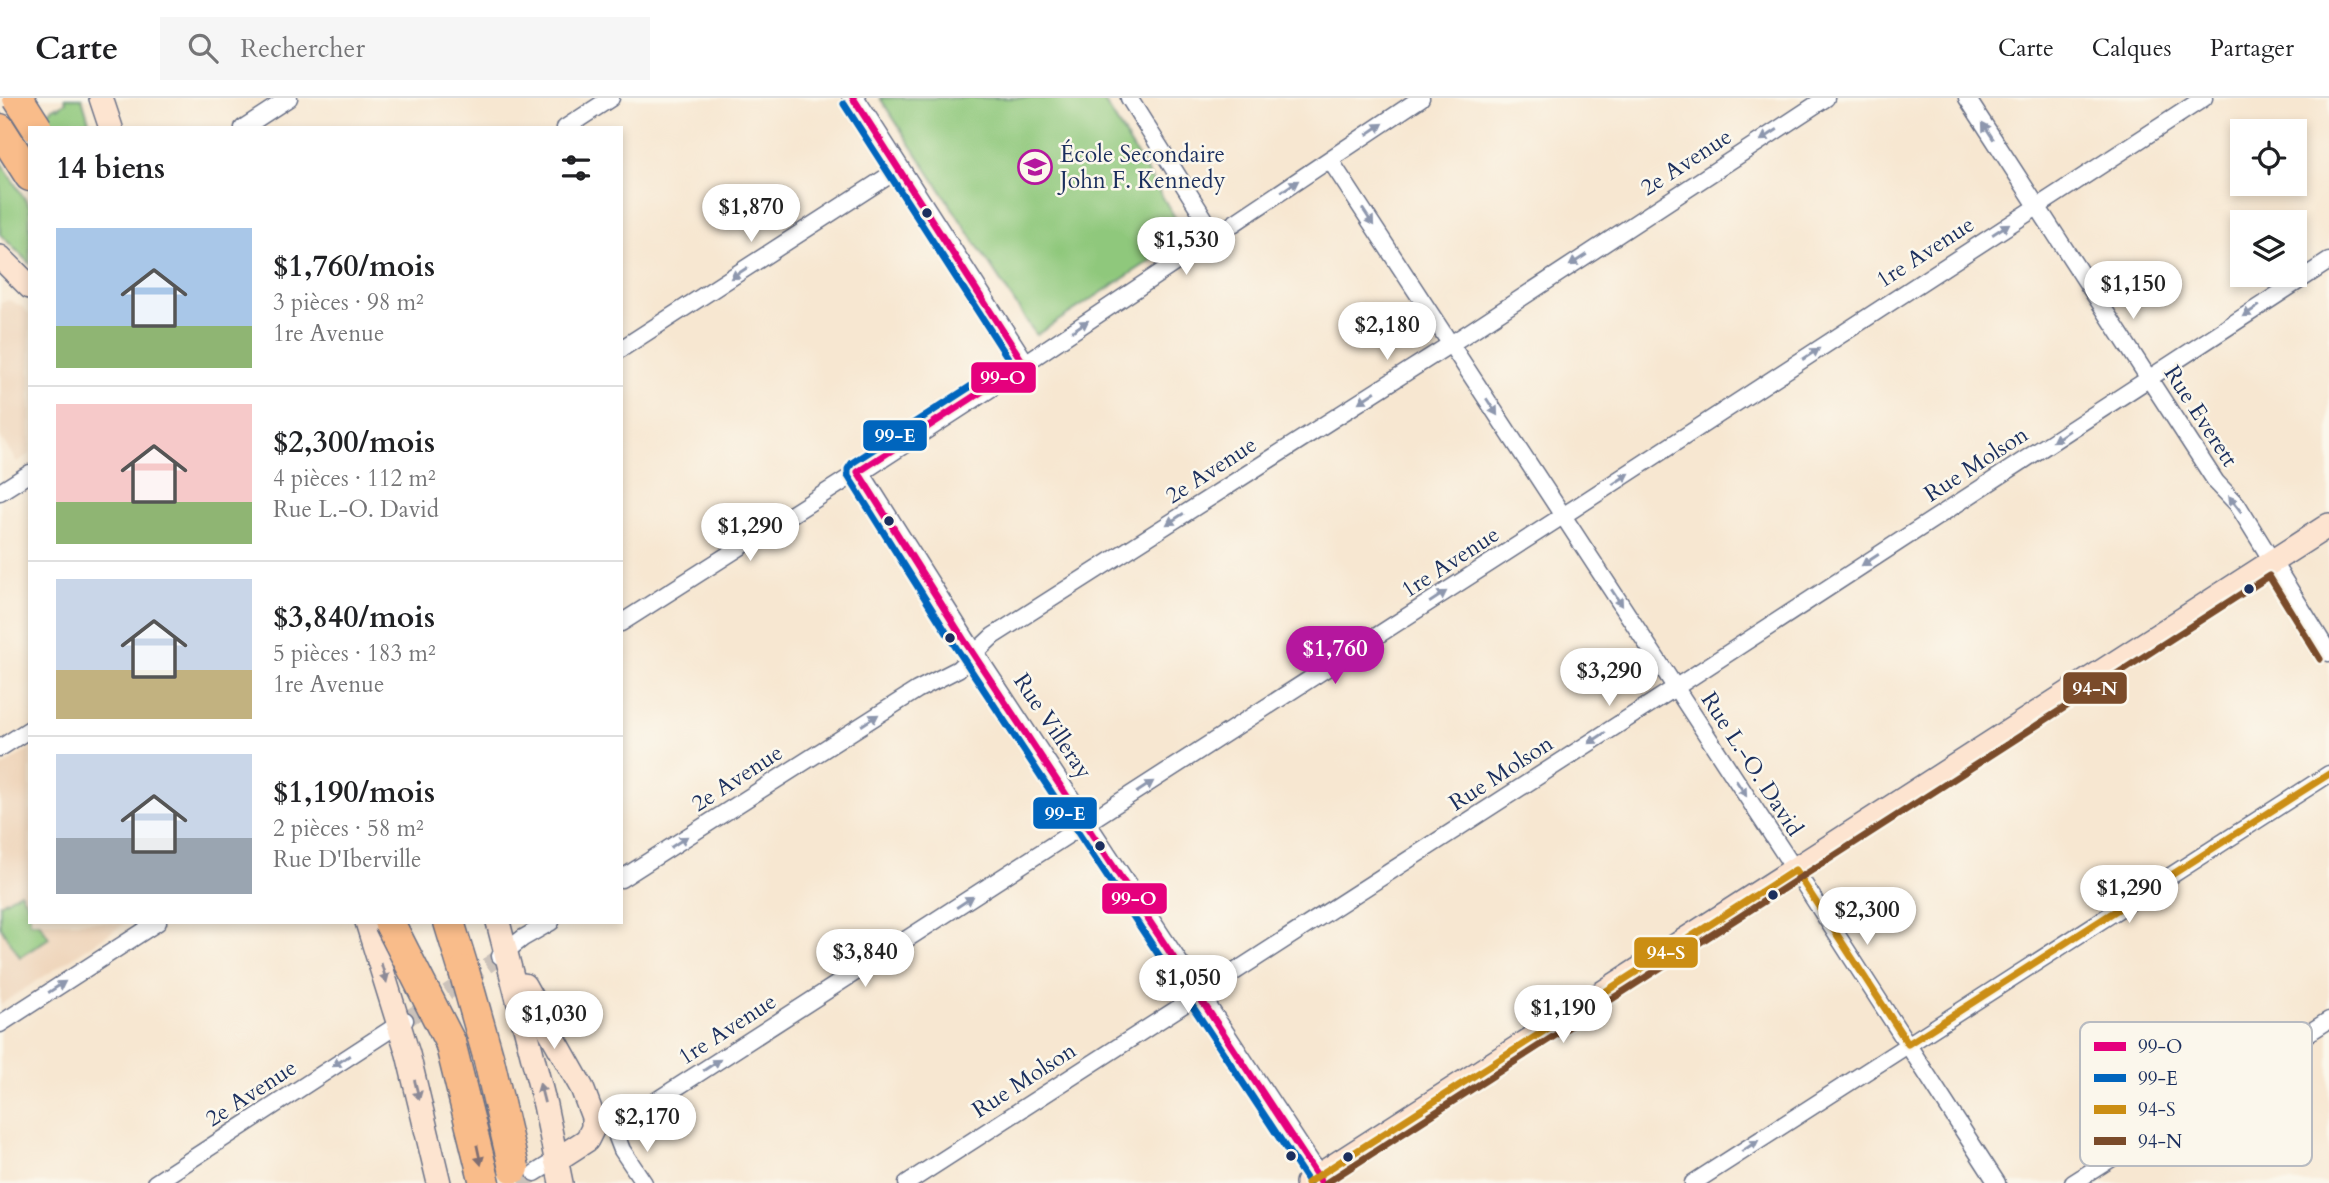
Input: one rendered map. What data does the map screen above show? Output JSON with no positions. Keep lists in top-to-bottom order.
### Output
{
  "streets": {
    "street": [
      "2e Avenue",
      "1re Avenue",
      "Rue Everett",
      "Rue Molson",
      "Rue Villeray",
      "Rue L.-O. David"
    ]
  },
  "crossings": [
    ["2e Avenue", "Rue Villeray"],
    ["2e Avenue", "Rue L.-O. David"],
    ["1re Avenue", "Rue Everett"],
    ["1re Avenue", "Rue Villeray"],
    ["1re Avenue", "Rue L.-O. David"],
    ["Rue Everett", "Rue Molson"],
    ["Rue Molson", "Rue Villeray"],
    ["Rue Molson", "Rue L.-O. David"]
  ],
  "one_way": [
    "1re Avenue",
    "Rue Everett",
    "Rue Molson",
    "Rue L.-O. David"
  ],
  "places": {
    "school or university": ["École Secondaire John F. Kennedy"]
  },
  "lines": [
    "transit line 99-O",
    "transit line 99-E",
    "transit line 94-N",
    "transit line 94-S"
  ],
  "legend": [
    "99-O",
    "99-E",
    "94-S",
    "94-N"
  ],
  "page": {
    "header": "Carte",
    "search": "Rechercher",
    "nav": ["Carte", "Calques", "Partager"],
    "heading": "14 biens",
    "price": [
      "$1,870",
      "$1,530",
      "$1,150",
      "$2,180",
      "$1,290",
      "$1,760",
      "$3,290",
      "$1,290",
      "$2,300",
      "$3,840",
      "$1,050",
      "$1,190",
      "$1,030",
      "$2,170"
    ],
    "list": [
      {
        "name": "$1,760/mois",
        "note": "3 pièces · 98 m² · 1re Avenue"
      },
      {
        "name": "$2,300/mois",
        "note": "4 pièces · 112 m² · Rue L.-O. David"
      },
      {
        "name": "$3,840/mois",
        "note": "5 pièces · 183 m² · 1re Avenue"
      },
      {
        "name": "$1,190/mois",
        "note": "2 pièces · 58 m² · Rue D'Iberville"
      }
    ]
  }
}
